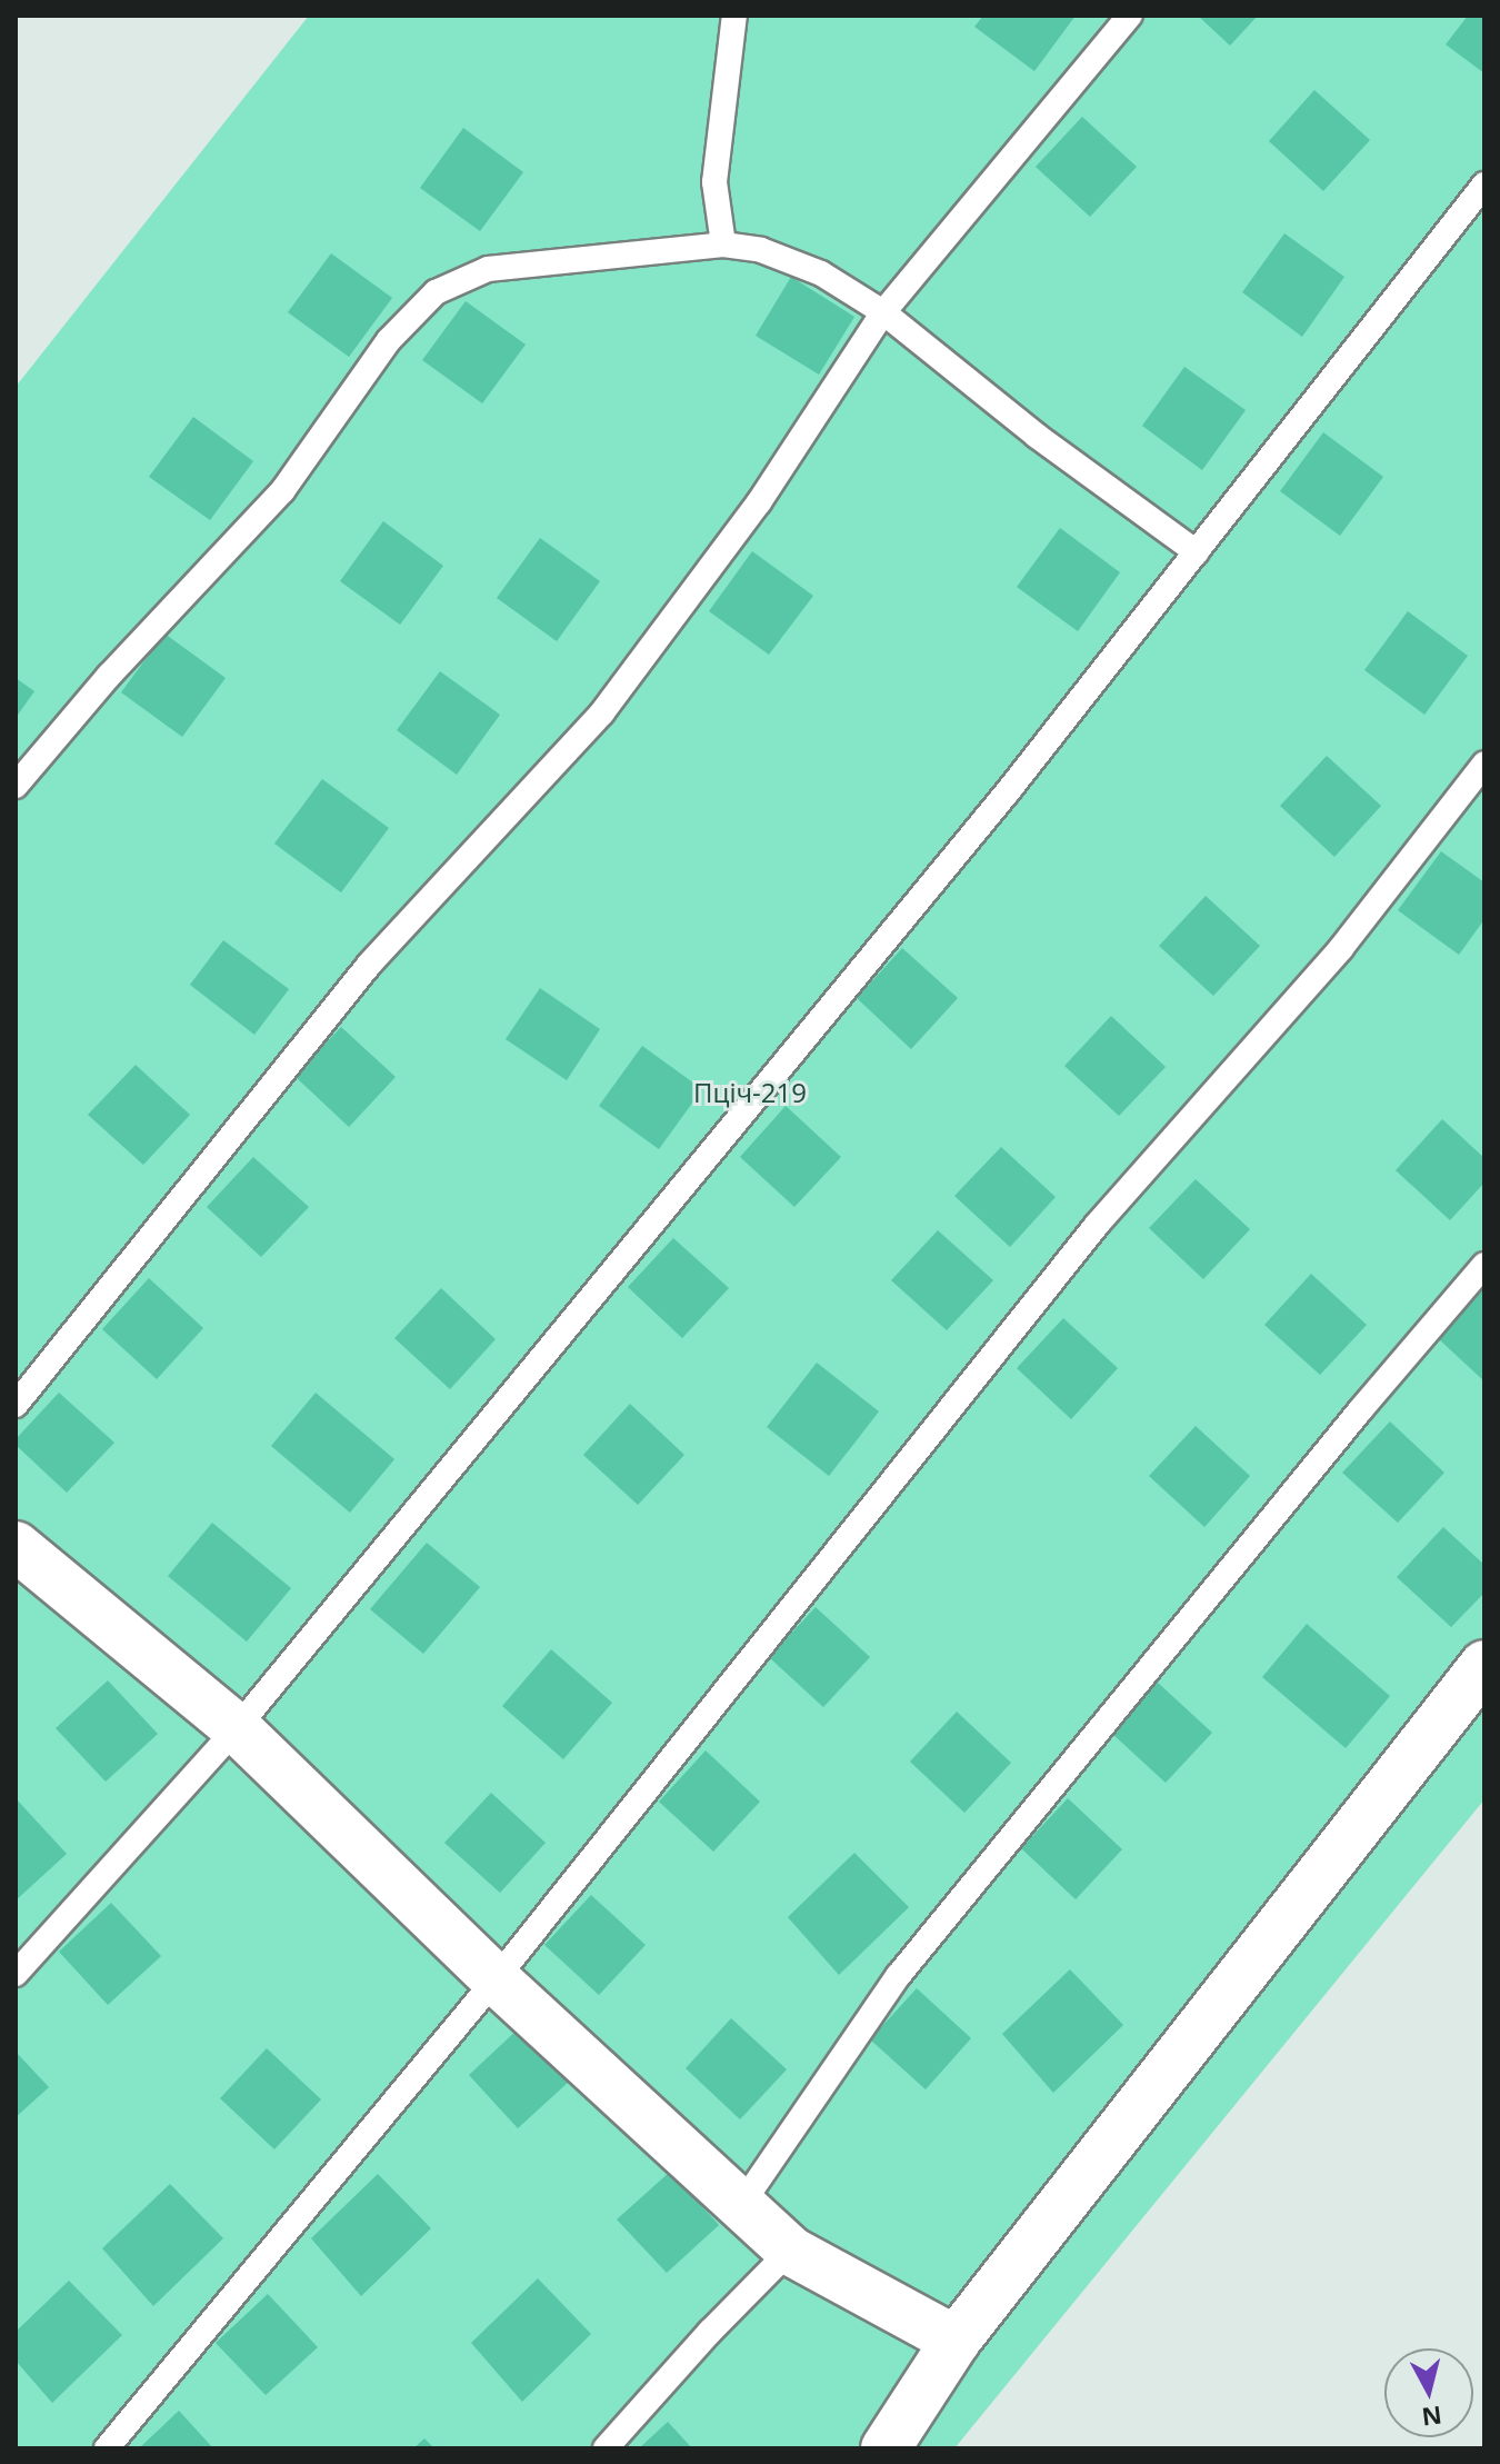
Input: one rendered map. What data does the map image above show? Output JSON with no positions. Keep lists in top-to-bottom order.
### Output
{
  "parks": ["Пціч-219"],
  "north": "bottom"
}
